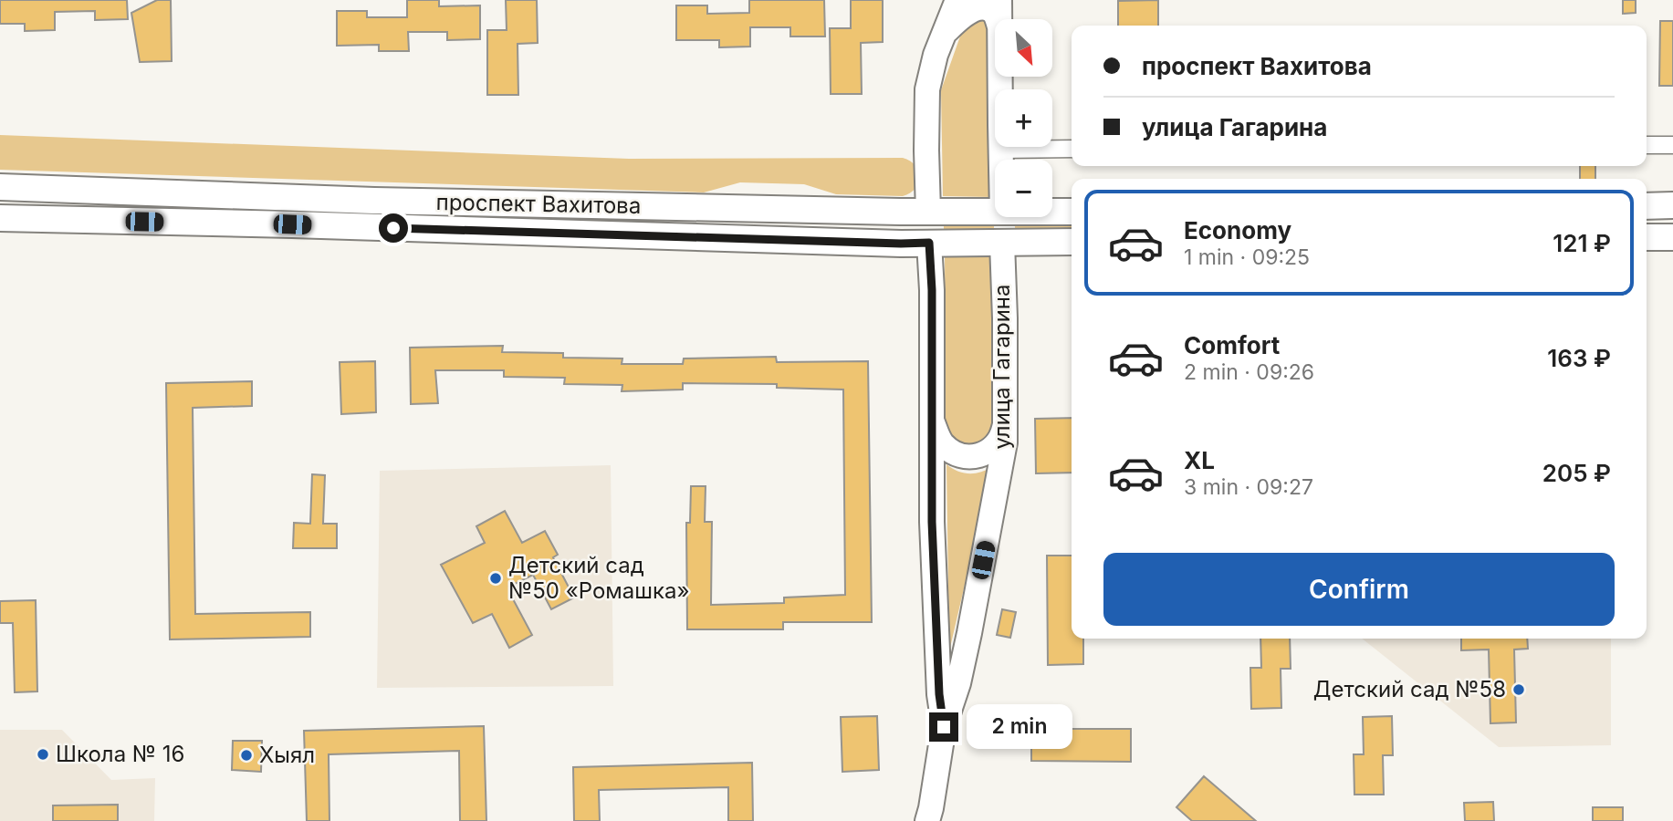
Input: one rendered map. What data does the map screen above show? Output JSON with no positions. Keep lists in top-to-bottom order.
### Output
{
  "streets": {
    "main road": ["проспект Вахитова", "улица Гагарина"]
  },
  "crossings": [
    ["проспект Вахитова", "улица Гагарина"]
  ],
  "places": [
    "Детский сад №50 «Ромашка»",
    "Детский сад №58",
    "Школа № 16",
    "Хыял"
  ],
  "north": "bottom right",
  "page": {
    "map_buttons": ["+", "−"],
    "banner": ["проспект Вахитова", "улица Гагарина"],
    "list": [
      {
        "name": "Economy",
        "note": "1 min · 09:25",
        "value": "121 ₽"
      },
      {
        "name": "Comfort",
        "note": "2 min · 09:26",
        "value": "163 ₽"
      },
      {
        "name": "XL",
        "note": "3 min · 09:27",
        "value": "205 ₽"
      }
    ],
    "buttons": "Confirm",
    "bubble": "2 min"
  }
}
